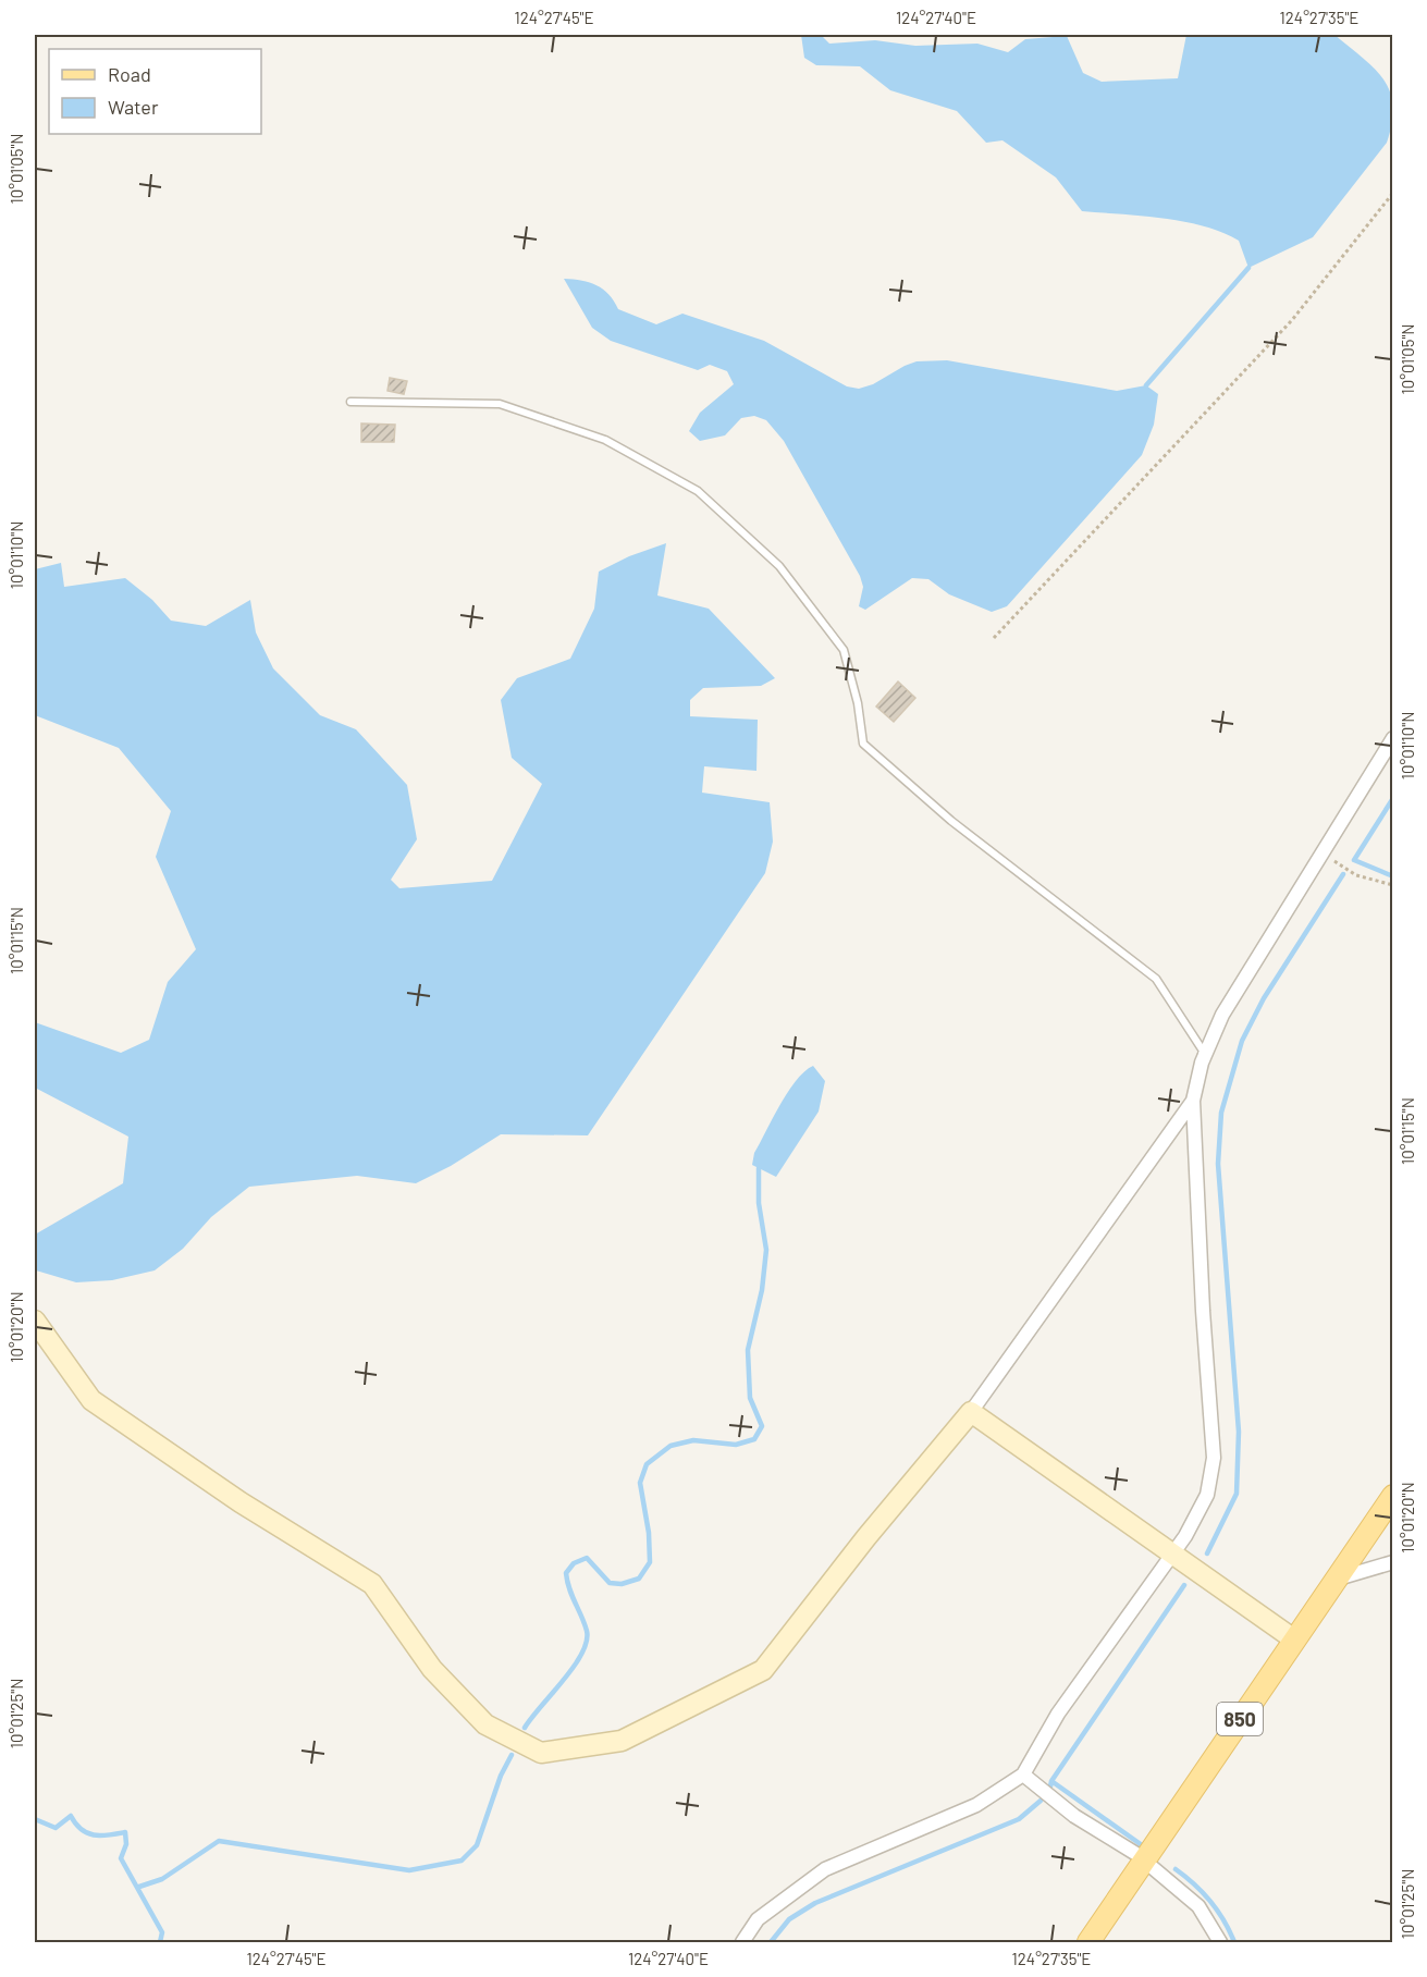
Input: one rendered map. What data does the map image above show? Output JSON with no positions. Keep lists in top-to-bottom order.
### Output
{
  "streets": {
    "main road": ["850"]
  },
  "legend": ["Road", "Water"],
  "coordinates": [
    "124°27'45\"E",
    "124°27'40\"E",
    "124°27'35\"E",
    "10°01'05\"N",
    "10°01'10\"N",
    "10°01'15\"N",
    "10°01'20\"N",
    "10°01'25\"N"
  ]
}
